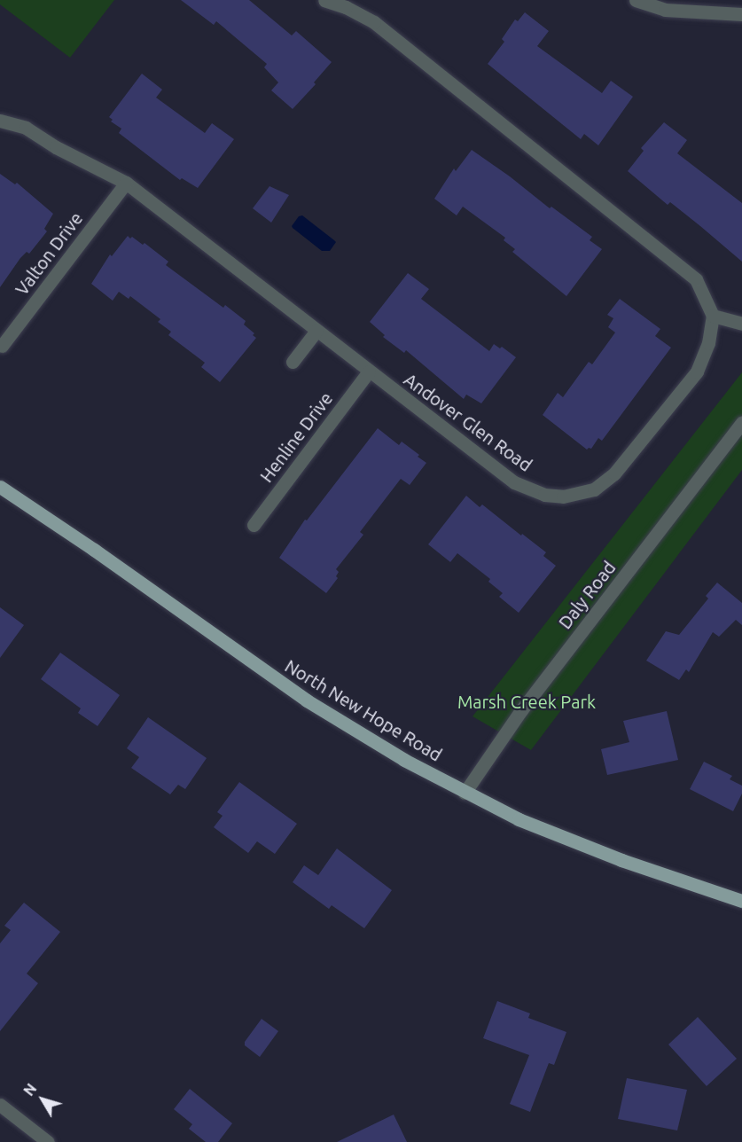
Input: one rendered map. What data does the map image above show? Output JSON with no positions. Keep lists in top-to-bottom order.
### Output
{
  "streets": {
    "main road": ["North New Hope Road"],
    "street": [
      "Valton Drive",
      "Andover Glen Road",
      "Henline Drive",
      "Daly Road"
    ]
  },
  "crossings": [
    ["Valton Drive", "Andover Glen Road"],
    ["Andover Glen Road", "Henline Drive"],
    ["Daly Road", "North New Hope Road"]
  ],
  "parks": ["Marsh Creek Park"],
  "north": "top left"
}
